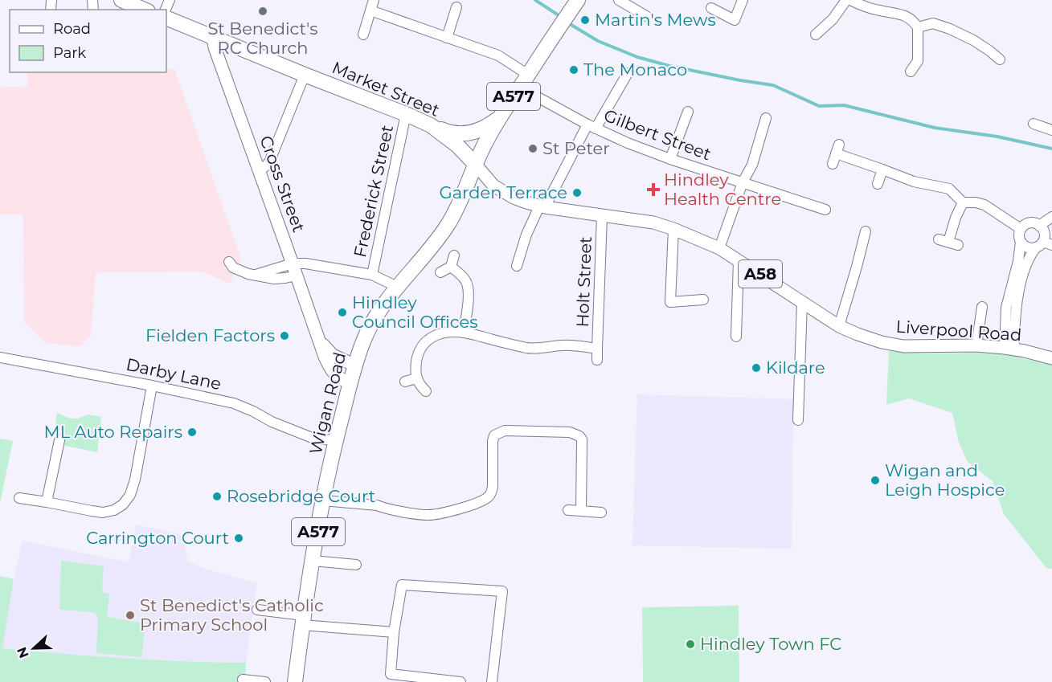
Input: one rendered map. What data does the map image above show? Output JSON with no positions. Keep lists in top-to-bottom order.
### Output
{
  "streets": {
    "highway": [
      "Market Street",
      "A577",
      "A58",
      "Wigan Road"
    ],
    "main road": ["Cross Street", "Liverpool Road"],
    "street": [
      "Gilbert Street",
      "Frederick Street",
      "Holt Street",
      "Darby Lane"
    ]
  },
  "crossings": [
    ["Market Street", "A577"],
    ["Market Street", "Cross Street"],
    ["Market Street", "Frederick Street"],
    ["Market Street", "Liverpool Road"],
    ["Market Street", "Wigan Road"],
    ["A577", "Liverpool Road"],
    ["A577", "Wigan Road"],
    ["Cross Street", "Wigan Road"],
    ["Holt Street", "Liverpool Road"],
    ["Liverpool Road", "Wigan Road"],
    ["Darby Lane", "Wigan Road"]
  ],
  "places": {
    "other": [
      "St Benedict's RC Church",
      "Martin's Mews",
      "The Monaco",
      "St Peter",
      "Garden Terrace",
      "Hindley Council Offices",
      "Fielden Factors",
      "Kildare",
      "ML Auto Repairs",
      "Wigan and Leigh Hospice",
      "Rosebridge Court",
      "Carrington Court",
      "St Benedict's Catholic Primary School",
      "Hindley Town FC"
    ],
    "health": ["Hindley Health Centre"]
  },
  "legend": ["Road", "Park"],
  "north": "left"
}
